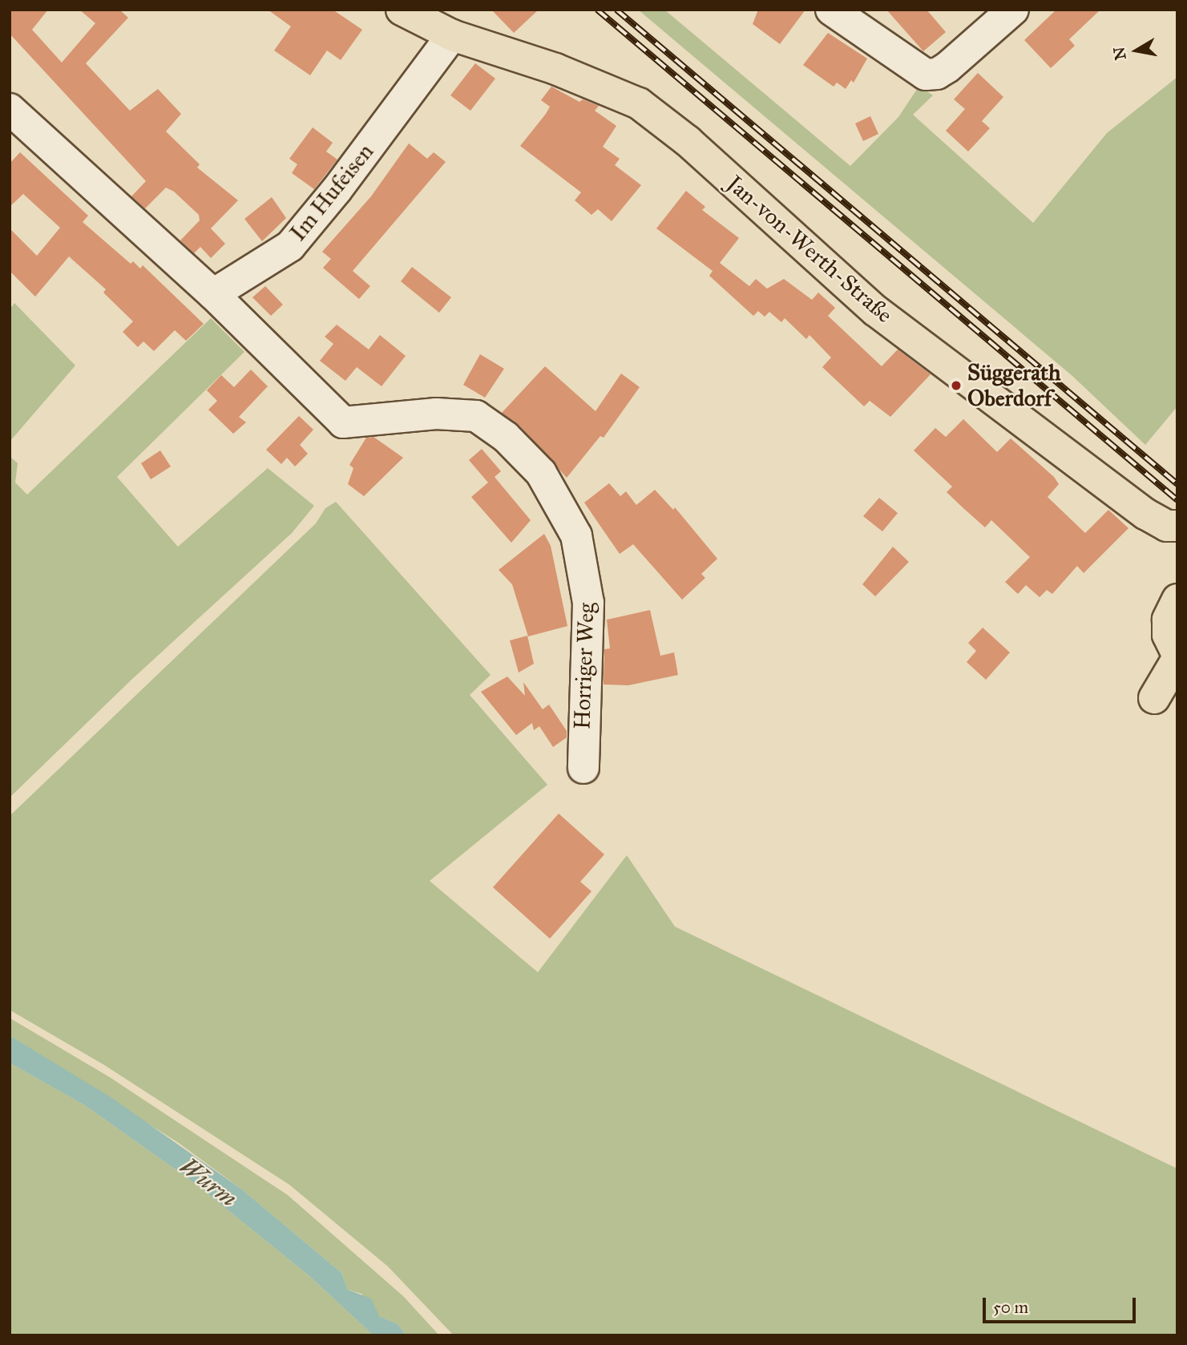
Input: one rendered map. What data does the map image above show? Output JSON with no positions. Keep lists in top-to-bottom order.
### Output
{
  "streets": {
    "main road": ["Jan-von-Werth-Straße"],
    "street": ["Im Hufeisen", "Horriger Weg"]
  },
  "crossings": [
    ["Im Hufeisen", "Jan-von-Werth-Straße"],
    ["Im Hufeisen", "Horriger Weg"]
  ],
  "water": ["Wurm"],
  "places": ["Süggerath Oberdorf"],
  "scale_bar": "50 m",
  "north": "left"
}
